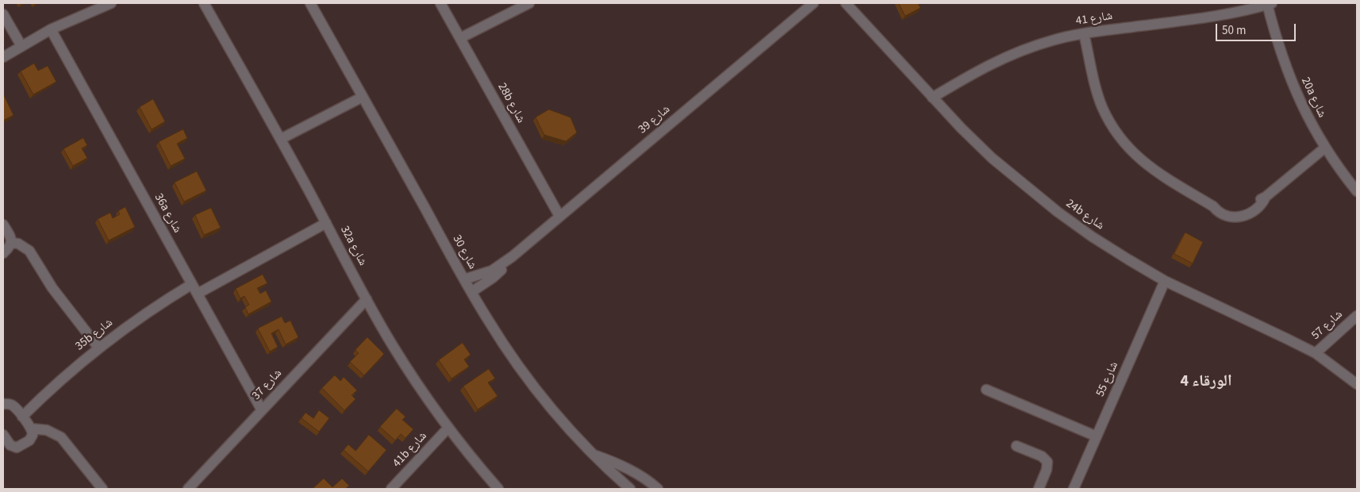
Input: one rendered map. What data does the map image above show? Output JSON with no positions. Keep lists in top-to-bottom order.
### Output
{
  "streets": {
    "street": [
      "شارع 41",
      "20a شارع",
      "28b شارع",
      "شارع 39",
      "36a شارع",
      "24b شارع",
      "32a شارع",
      "شارع 30",
      "شارع 57",
      "35b شارع",
      "شارع 55",
      "شارع 37",
      "41b شارع"
    ]
  },
  "crossings": [
    ["شارع 41", "20a شارع"],
    ["شارع 41", "24b شارع"],
    ["28b شارع", "شارع 39"],
    ["شارع 39", "شارع 30"],
    ["36a شارع", "35b شارع"],
    ["36a شارع", "شارع 37"],
    ["24b شارع", "شارع 57"],
    ["24b شارع", "شارع 55"],
    ["32a شارع", "شارع 37"],
    ["32a شارع", "41b شارع"]
  ],
  "districts": ["الورقاء 4"],
  "scale_bar": "50 m"
}
